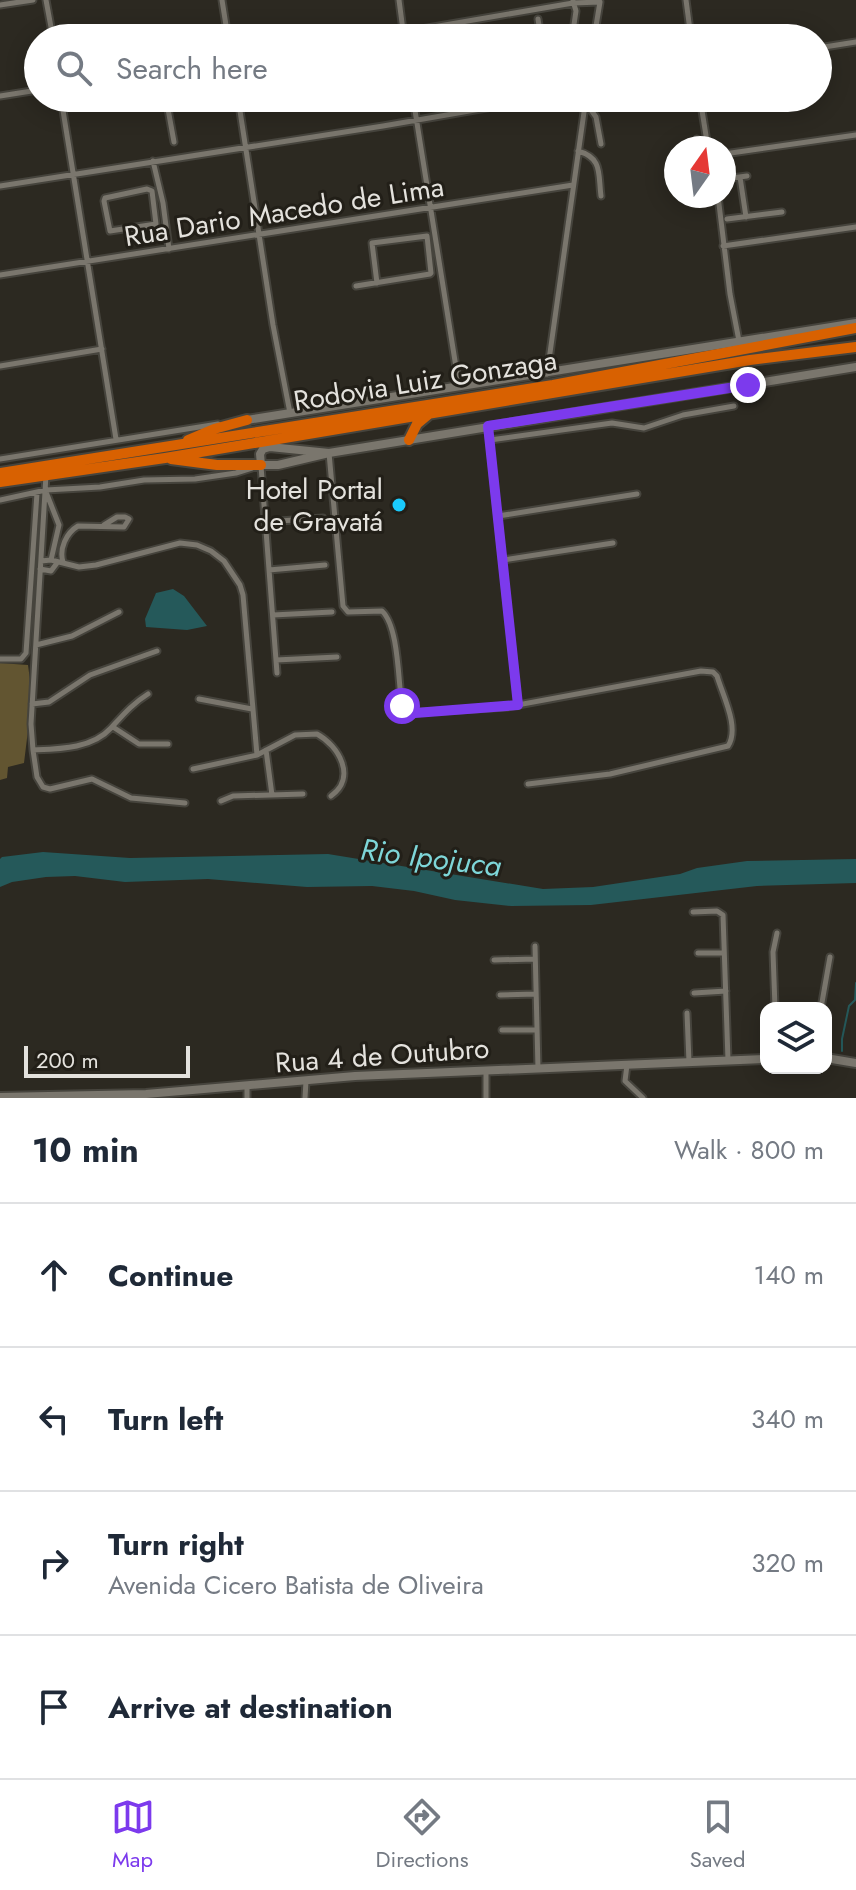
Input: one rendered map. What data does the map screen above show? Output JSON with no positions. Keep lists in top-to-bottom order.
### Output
{
  "streets": {
    "highway": ["Rodovia Luiz Gonzaga"],
    "main road": ["Rua 4 de Outubro"],
    "street": ["Rua Dario Macedo de Lima"]
  },
  "water": ["Rio Ipojuca"],
  "places": ["Hotel Portal de Gravatá"],
  "scale_bar": "200 m",
  "north": "top",
  "page": {
    "search": "Search here",
    "scale": "200 m",
    "heading": ["10 min", "Walk · 800 m"],
    "list": [
      ["Continue", "140 m"],
      ["Turn left", "340 m"],
      ["Turn right", "Avenida Cicero Batista de Oliveira", "320 m"],
      "Arrive at destination"
    ],
    "nav": ["Map", "Directions", "Saved"]
  }
}
